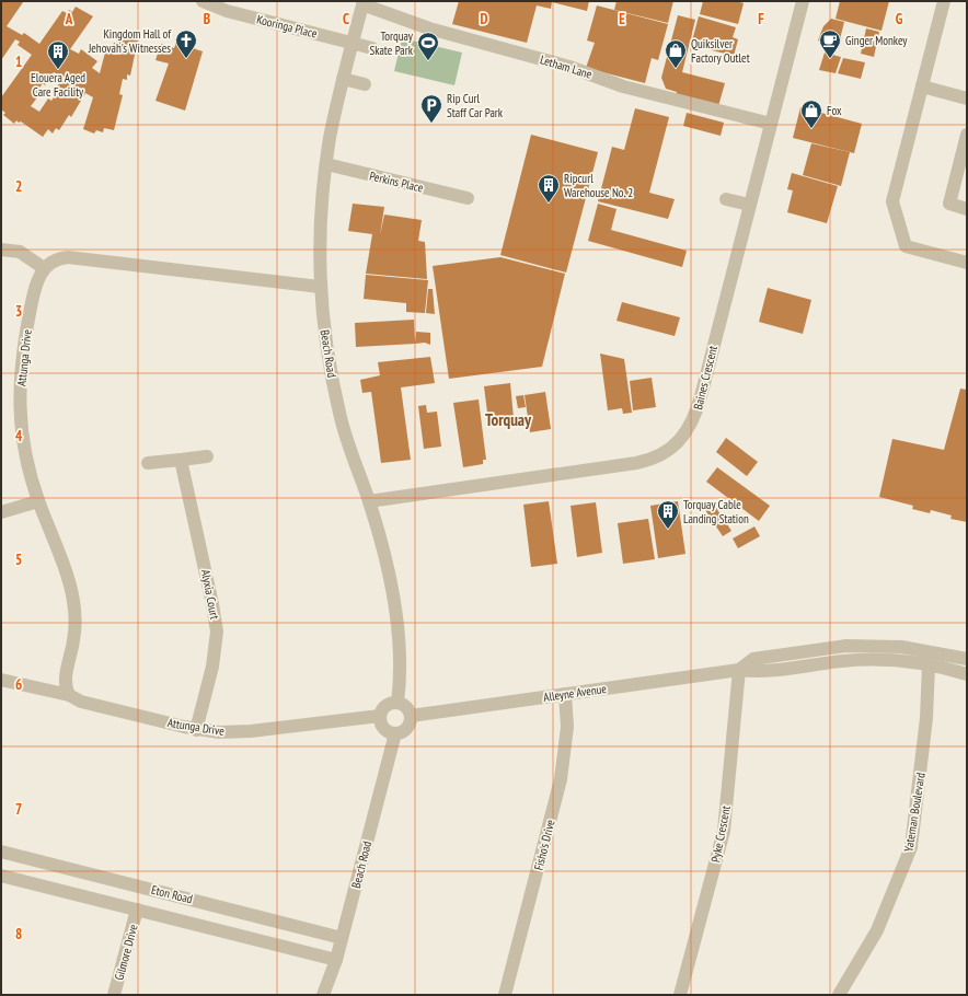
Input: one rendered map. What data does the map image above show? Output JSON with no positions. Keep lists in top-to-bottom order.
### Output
{
  "streets": {
    "street": [
      "Kooringa Place",
      "Letham Lane",
      "Perkins Place",
      "Beach Road",
      "Attunga Drive",
      "Baines Crescent",
      "Alyxia Court",
      "Alleyne Avenue",
      "Yateman Boulevard",
      "Pyke Crescent",
      "Fisho's Drive",
      "Eton Road",
      "Gilmore Drive"
    ]
  },
  "crossings": [
    ["Kooringa Place", "Beach Road"],
    ["Letham Lane", "Beach Road"],
    ["Letham Lane", "Baines Crescent"],
    ["Perkins Place", "Beach Road"],
    ["Beach Road", "Attunga Drive"],
    ["Beach Road", "Baines Crescent"],
    ["Beach Road", "Alleyne Avenue"],
    ["Beach Road", "Eton Road"],
    ["Attunga Drive", "Alyxia Court"],
    ["Attunga Drive", "Alleyne Avenue"],
    ["Alleyne Avenue", "Yateman Boulevard"],
    ["Alleyne Avenue", "Pyke Crescent"],
    ["Alleyne Avenue", "Fisho's Drive"],
    ["Eton Road", "Gilmore Drive"]
  ],
  "districts": ["Torquay"],
  "places": {
    "church": ["Kingdom Hall of Jehovah's Witnesses"],
    "cafe": ["Ginger Monkey"],
    "sports": ["Torquay Skate Park"],
    "shop": ["Quiksilver Factory Outlet", "Fox"],
    "building": ["Elouera Aged Care Facility", "Ripcurl Warehouse No. 2", "Torquay Cable Landing Station"],
    "parking": ["Rip Curl Staff Car Park"]
  },
  "grid": {
    "columns": [
      "A",
      "B",
      "C",
      "D",
      "E",
      "F",
      "G"
    ],
    "rows": [
      "1",
      "2",
      "3",
      "4",
      "5",
      "6",
      "7",
      "8"
    ]
  }
}
